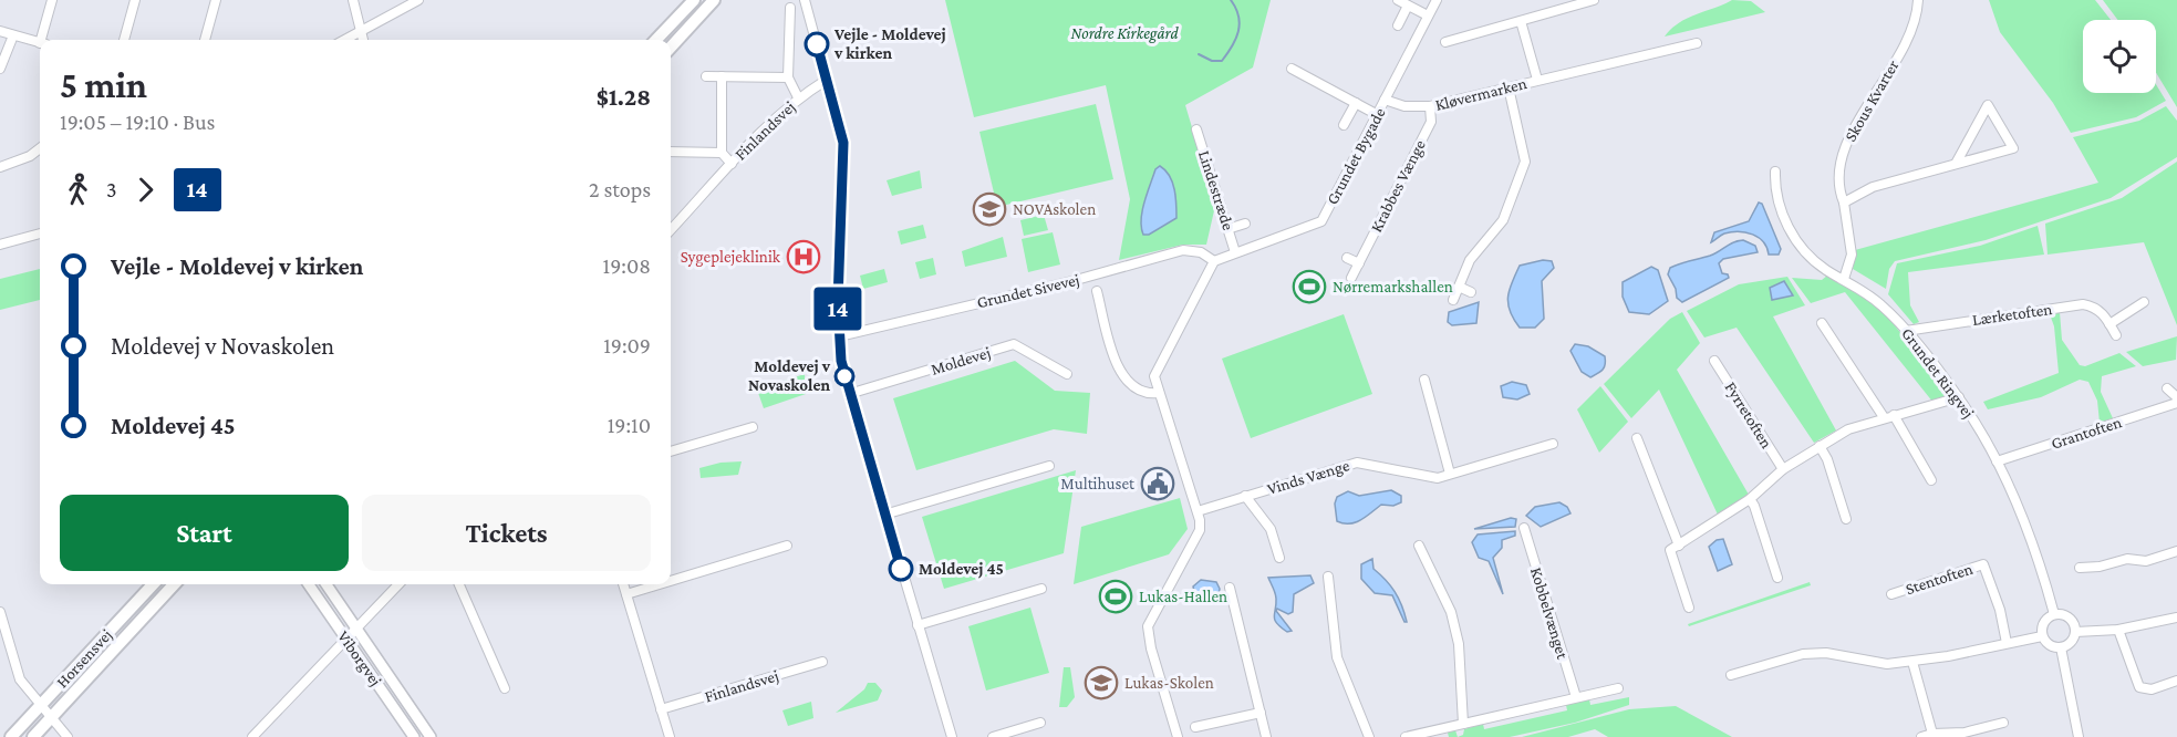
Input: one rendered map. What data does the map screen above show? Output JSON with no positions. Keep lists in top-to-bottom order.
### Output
{
  "streets": {
    "main road": ["Horsensvej"],
    "street": [
      "Kløvermarken",
      "Skous Kvarter",
      "Finlandsvej",
      "Grundet Bygade",
      "Krabbes Vænge",
      "Lindestræde",
      "Grundet Sivevej",
      "Lærketoften",
      "Moldevej",
      "Grundet Ringvej",
      "Fyrretoften",
      "Grantoften",
      "Vinds Vænge",
      "Stentoften",
      "Kobbelvænget",
      "Viborgvej"
    ]
  },
  "crossings": [
    ["Kløvermarken", "Grundet Bygade"],
    ["Kløvermarken", "Krabbes Vænge"],
    ["Skous Kvarter", "Grundet Ringvej"],
    ["Grundet Bygade", "Lindestræde"],
    ["Grundet Bygade", "Grundet Sivevej"],
    ["Lærketoften", "Grundet Ringvej"],
    ["Grundet Ringvej", "Grantoften"]
  ],
  "parks": ["Nordre Kirkegård"],
  "places": {
    "other": ["Vejle - Moldevej v kirken", "Moldevej v Novaskolen", "Moldevej 45"],
    "school or university": ["NOVAskolen", "Lukas-Skolen"],
    "hospital": ["Sygeplejeklinik"],
    "sports": ["Nørremarkshallen", "Lukas-Hallen"],
    "public building": ["Multihuset"]
  },
  "lines": ["bus line 14"],
  "page": {
    "on_map": "14",
    "heading": ["5 min", "19:05 – 19:10 · Bus", "$1.28"],
    "legs": ["3", "14", "2 stops"],
    "list": [
      {
        "name": "Vejle - Moldevej v kirken",
        "value": "19:08"
      },
      {
        "name": "Moldevej v Novaskolen",
        "value": "19:09"
      },
      {
        "name": "Moldevej 45",
        "value": "19:10"
      }
    ],
    "buttons": ["Start", "Tickets"]
  }
}
